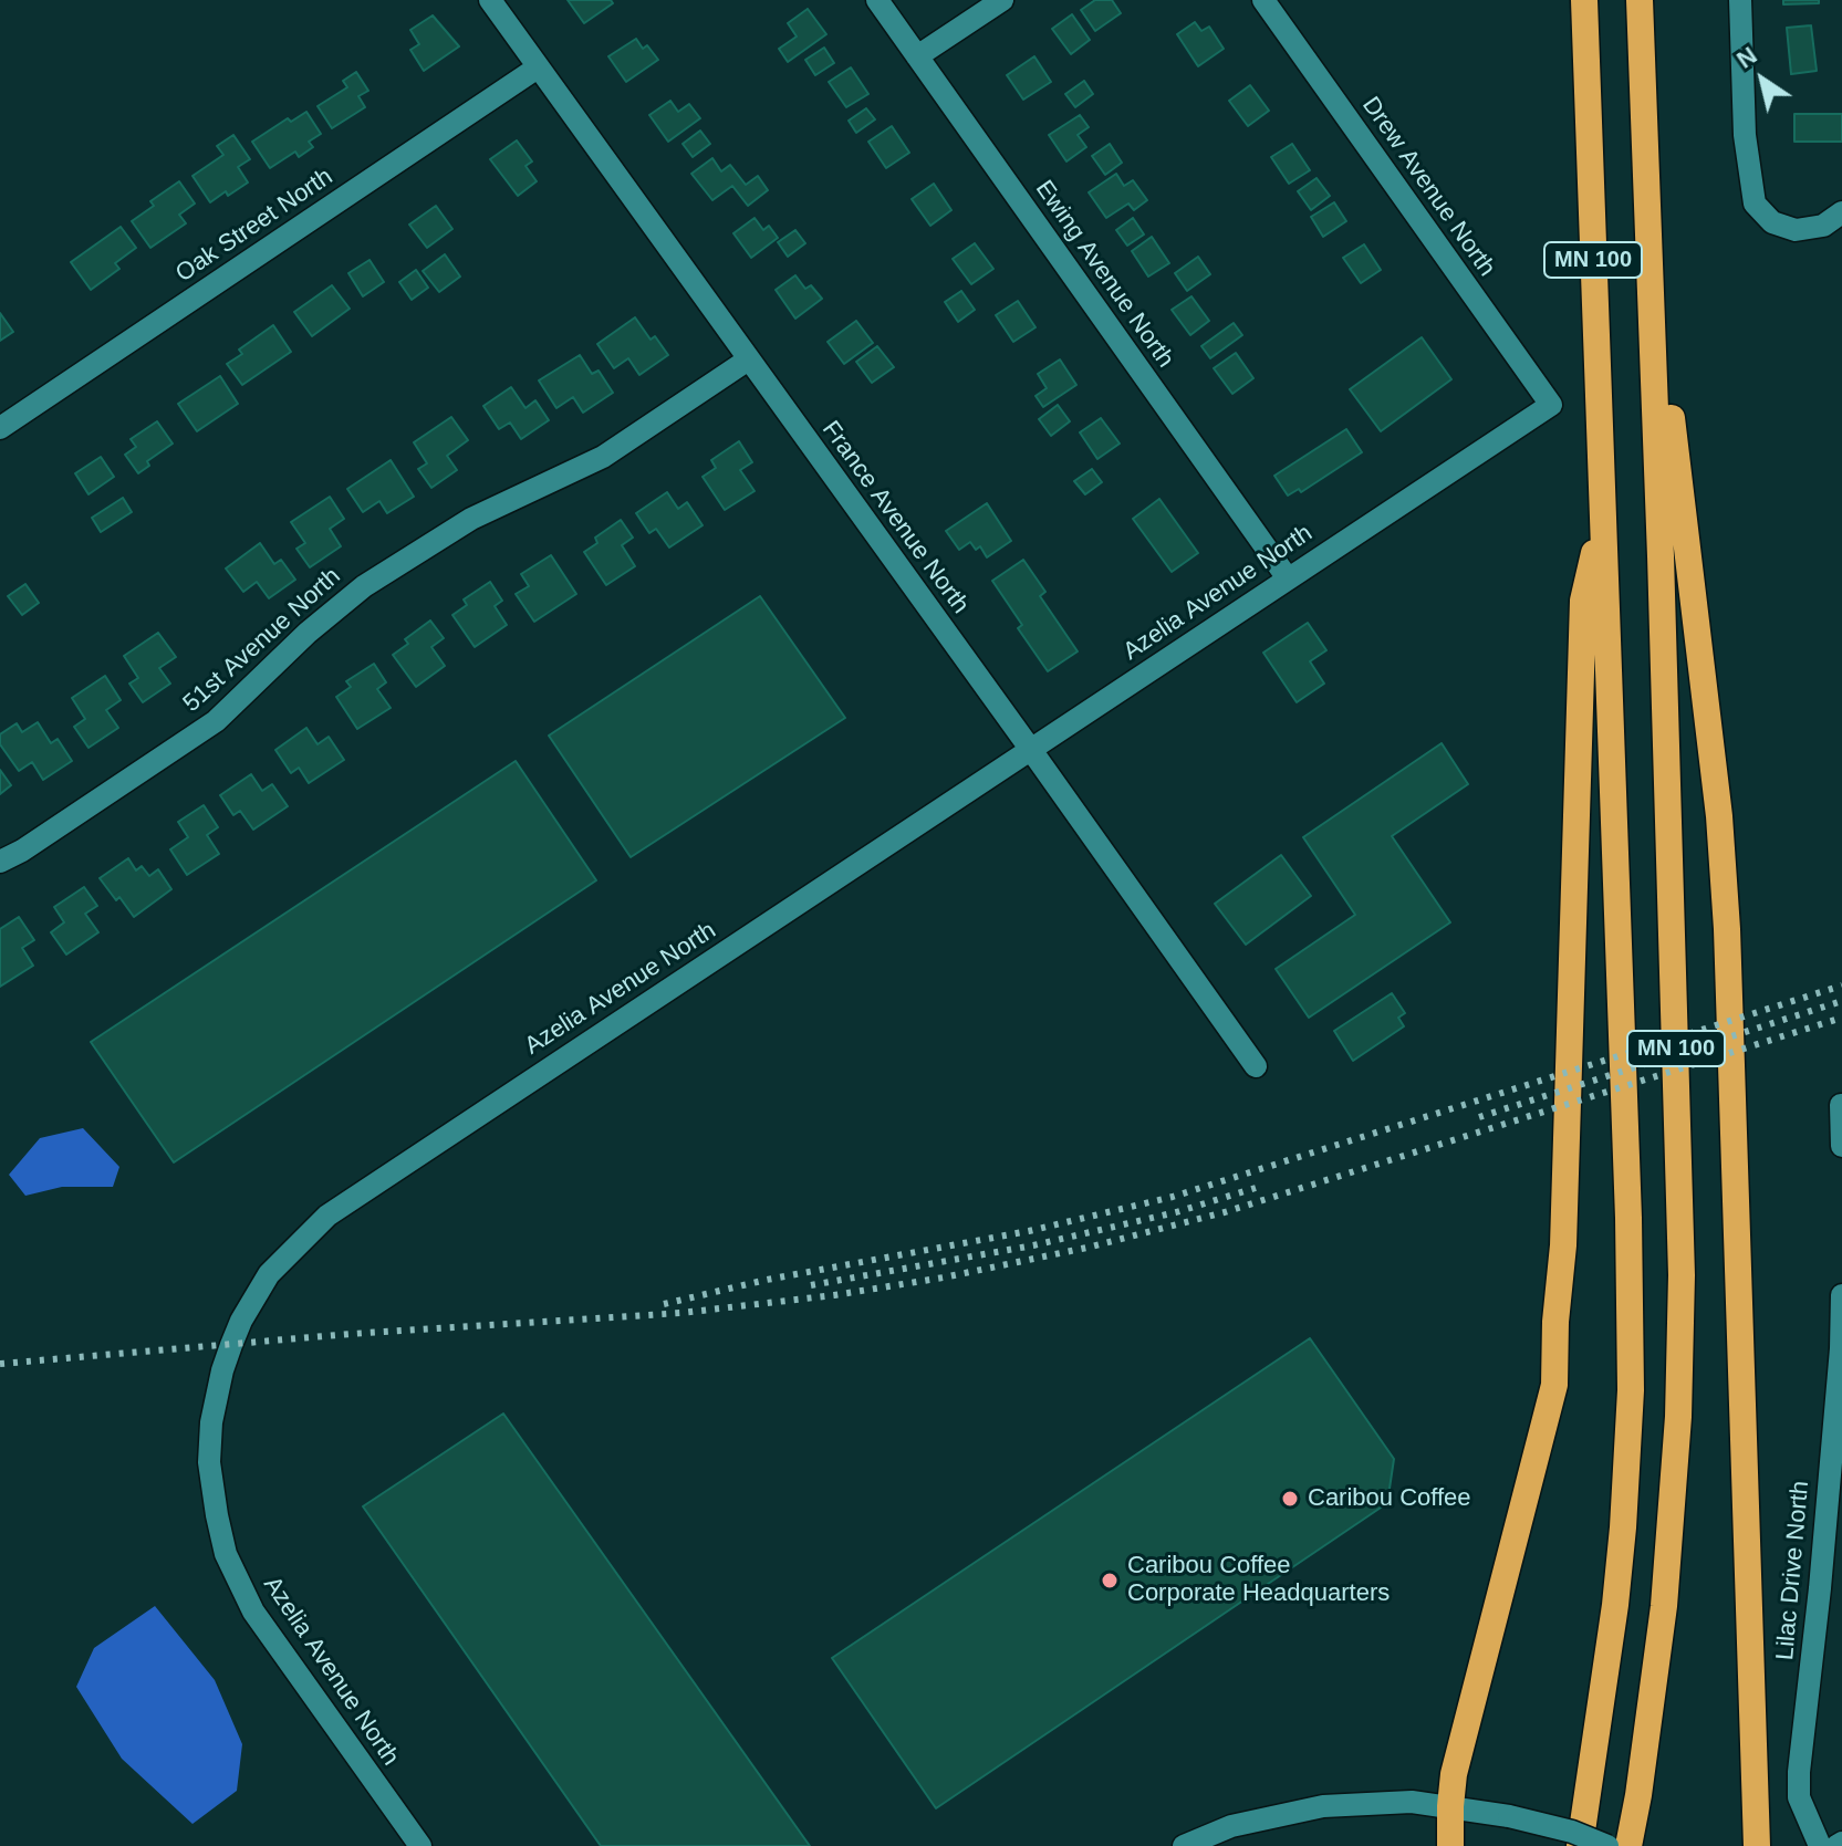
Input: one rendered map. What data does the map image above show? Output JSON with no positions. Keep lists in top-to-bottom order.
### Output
{
  "streets": {
    "highway": ["MN 100"],
    "street": [
      "Drew Avenue North",
      "Oak Street North",
      "Ewing Avenue North",
      "France Avenue North",
      "Azelia Avenue North",
      "51st Avenue North",
      "Lilac Drive North"
    ]
  },
  "crossings": [
    ["Drew Avenue North", "Azelia Avenue North"],
    ["Oak Street North", "France Avenue North"],
    ["Ewing Avenue North", "Azelia Avenue North"],
    ["France Avenue North", "Azelia Avenue North"],
    ["France Avenue North", "51st Avenue North"]
  ],
  "places": ["Caribou Coffee", "Caribou Coffee Corporate Headquarters"],
  "north": "top left"
}
